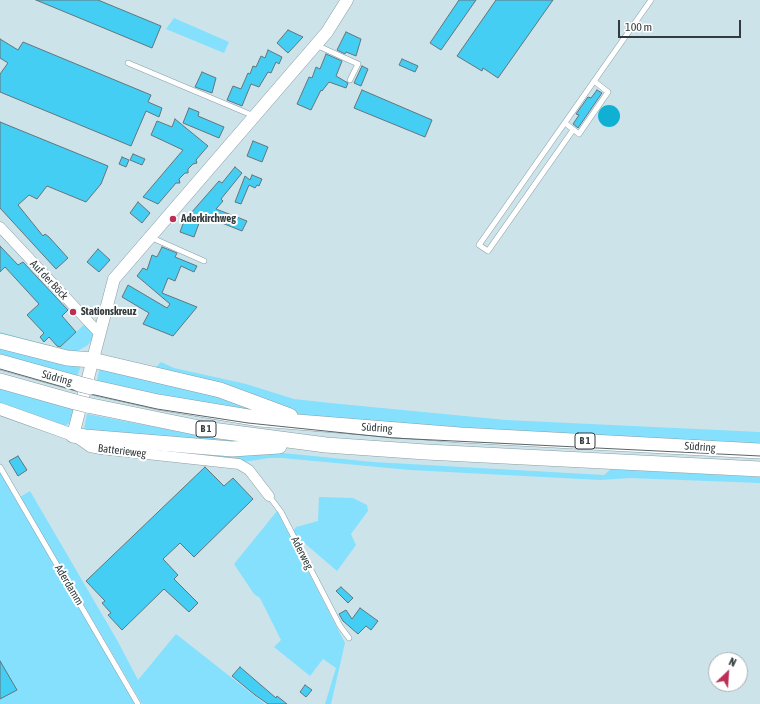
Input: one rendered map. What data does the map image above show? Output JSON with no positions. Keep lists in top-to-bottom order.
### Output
{
  "streets": {
    "main road": ["Südring", "B 1"],
    "street": ["Auf der Böck", "Batterieweg", "Aderweg"],
    "lane": ["Aderdamm"]
  },
  "crossings": [
    ["Batterieweg", "Aderweg"]
  ],
  "places": ["Aderkirchweg", "Stationskreuz"],
  "scale_bar": "100 m",
  "north": "top right"
}
